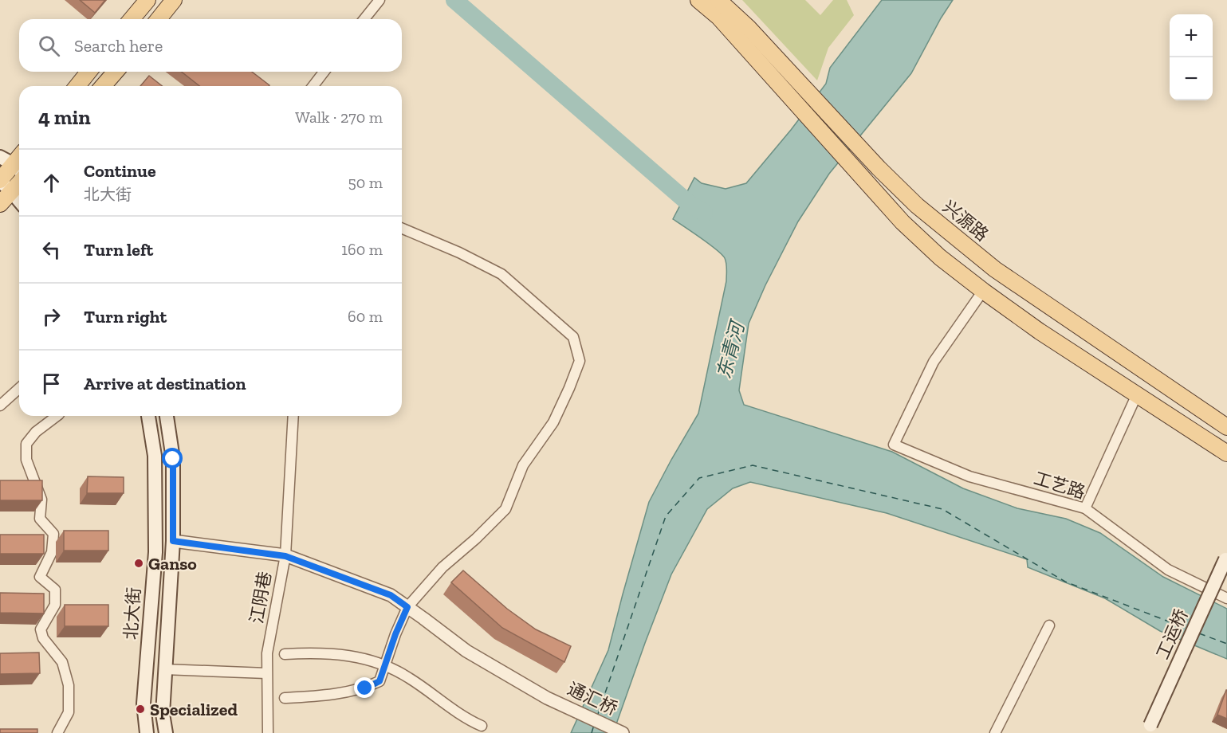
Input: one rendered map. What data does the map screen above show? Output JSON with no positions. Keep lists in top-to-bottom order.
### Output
{
  "streets": {
    "main road": ["兴源路", "北大街", "工运桥"],
    "street": ["工艺路", "江阴巷", "通汇桥"]
  },
  "crossings": [
    ["江阴巷", "通汇桥"],
    ["北大街", "通汇桥"]
  ],
  "water": ["东青河"],
  "places": ["Ganso", "Specialized"],
  "page": {
    "map_buttons": ["+", "−"],
    "search": "Search here",
    "heading": ["4 min", "Walk · 270 m"],
    "list": [
      ["Continue", "北大街", "50 m"],
      ["Turn left", "160 m"],
      ["Turn right", "60 m"],
      "Arrive at destination"
    ]
  }
}
